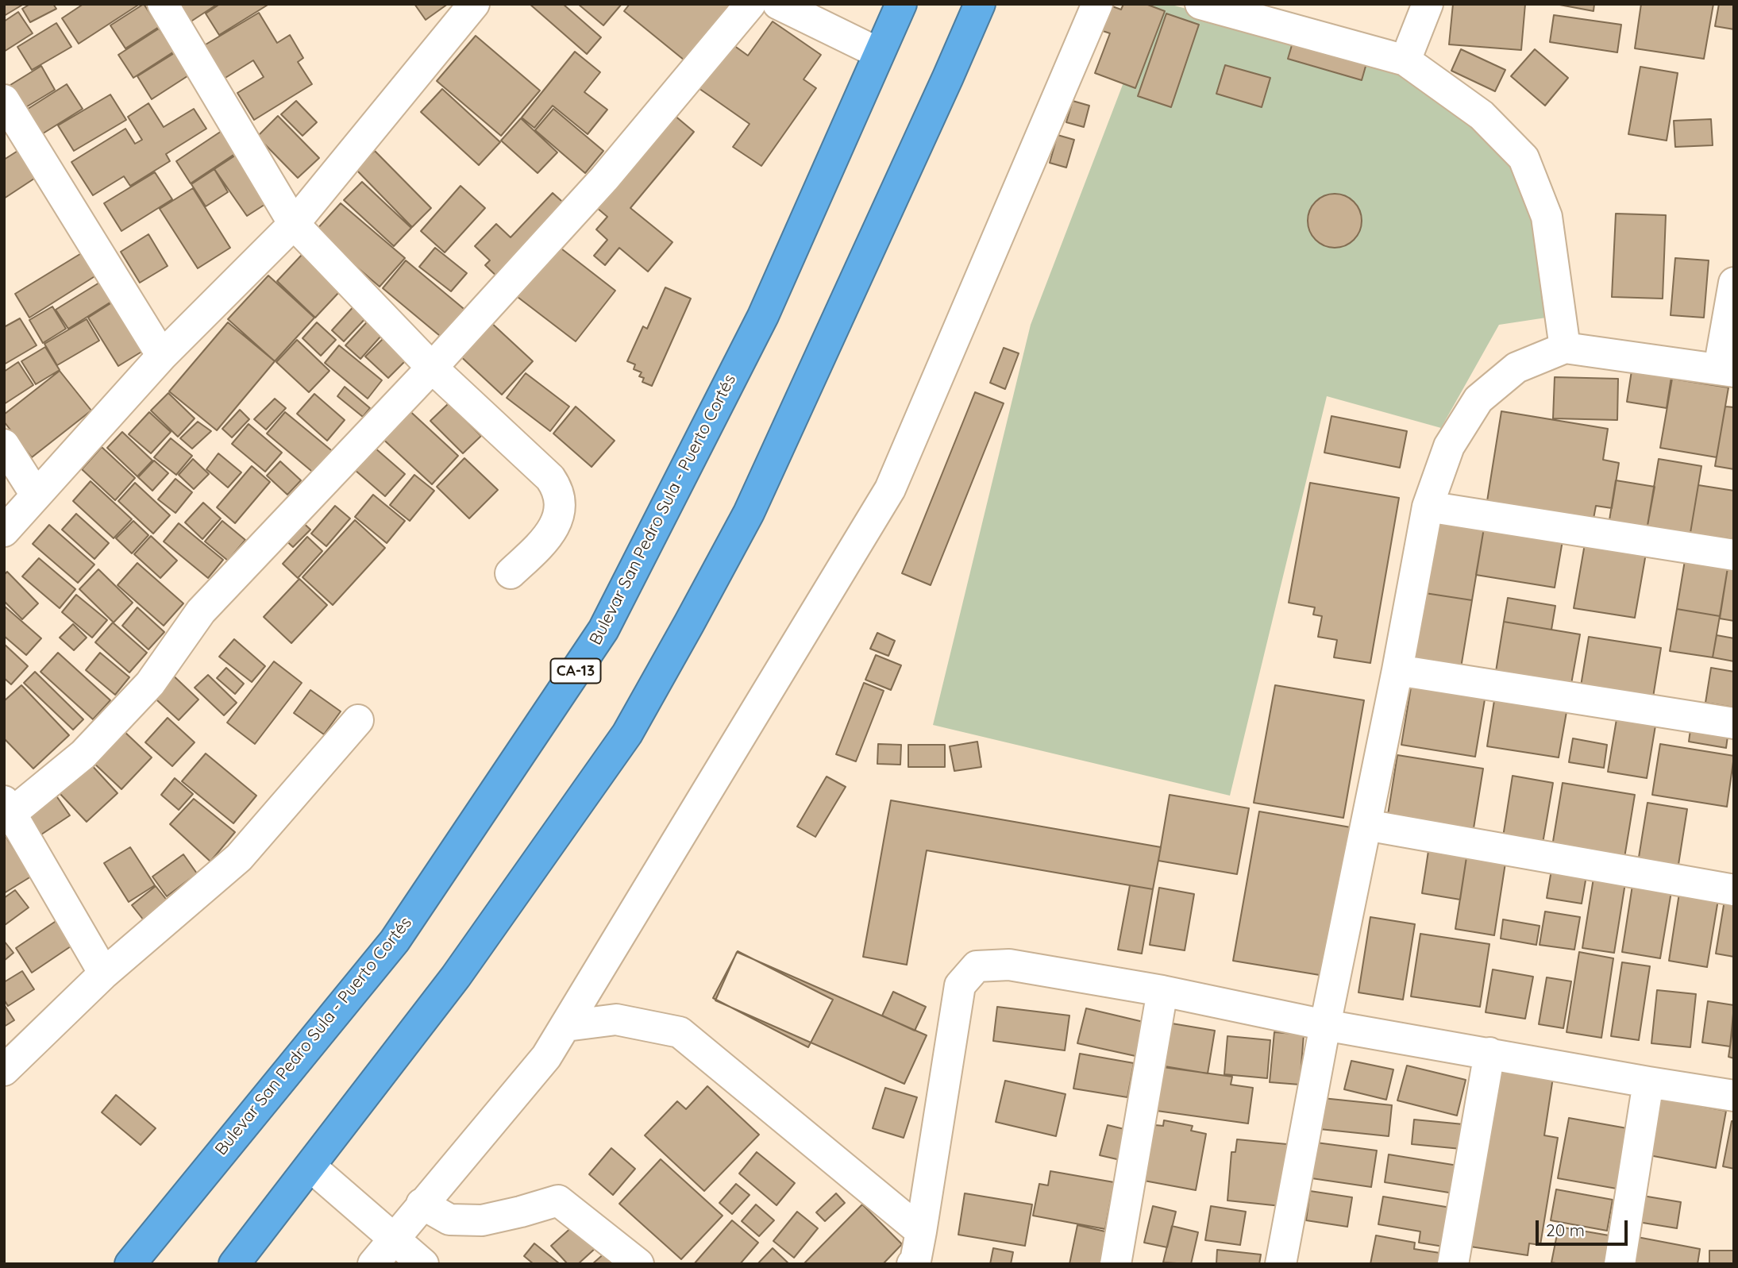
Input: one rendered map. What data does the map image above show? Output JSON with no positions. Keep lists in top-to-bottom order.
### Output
{
  "streets": {
    "highway": ["Bulevar San Pedro Sula - Puerto Cortés", "CA-13"]
  },
  "scale_bar": "20 m"
}
